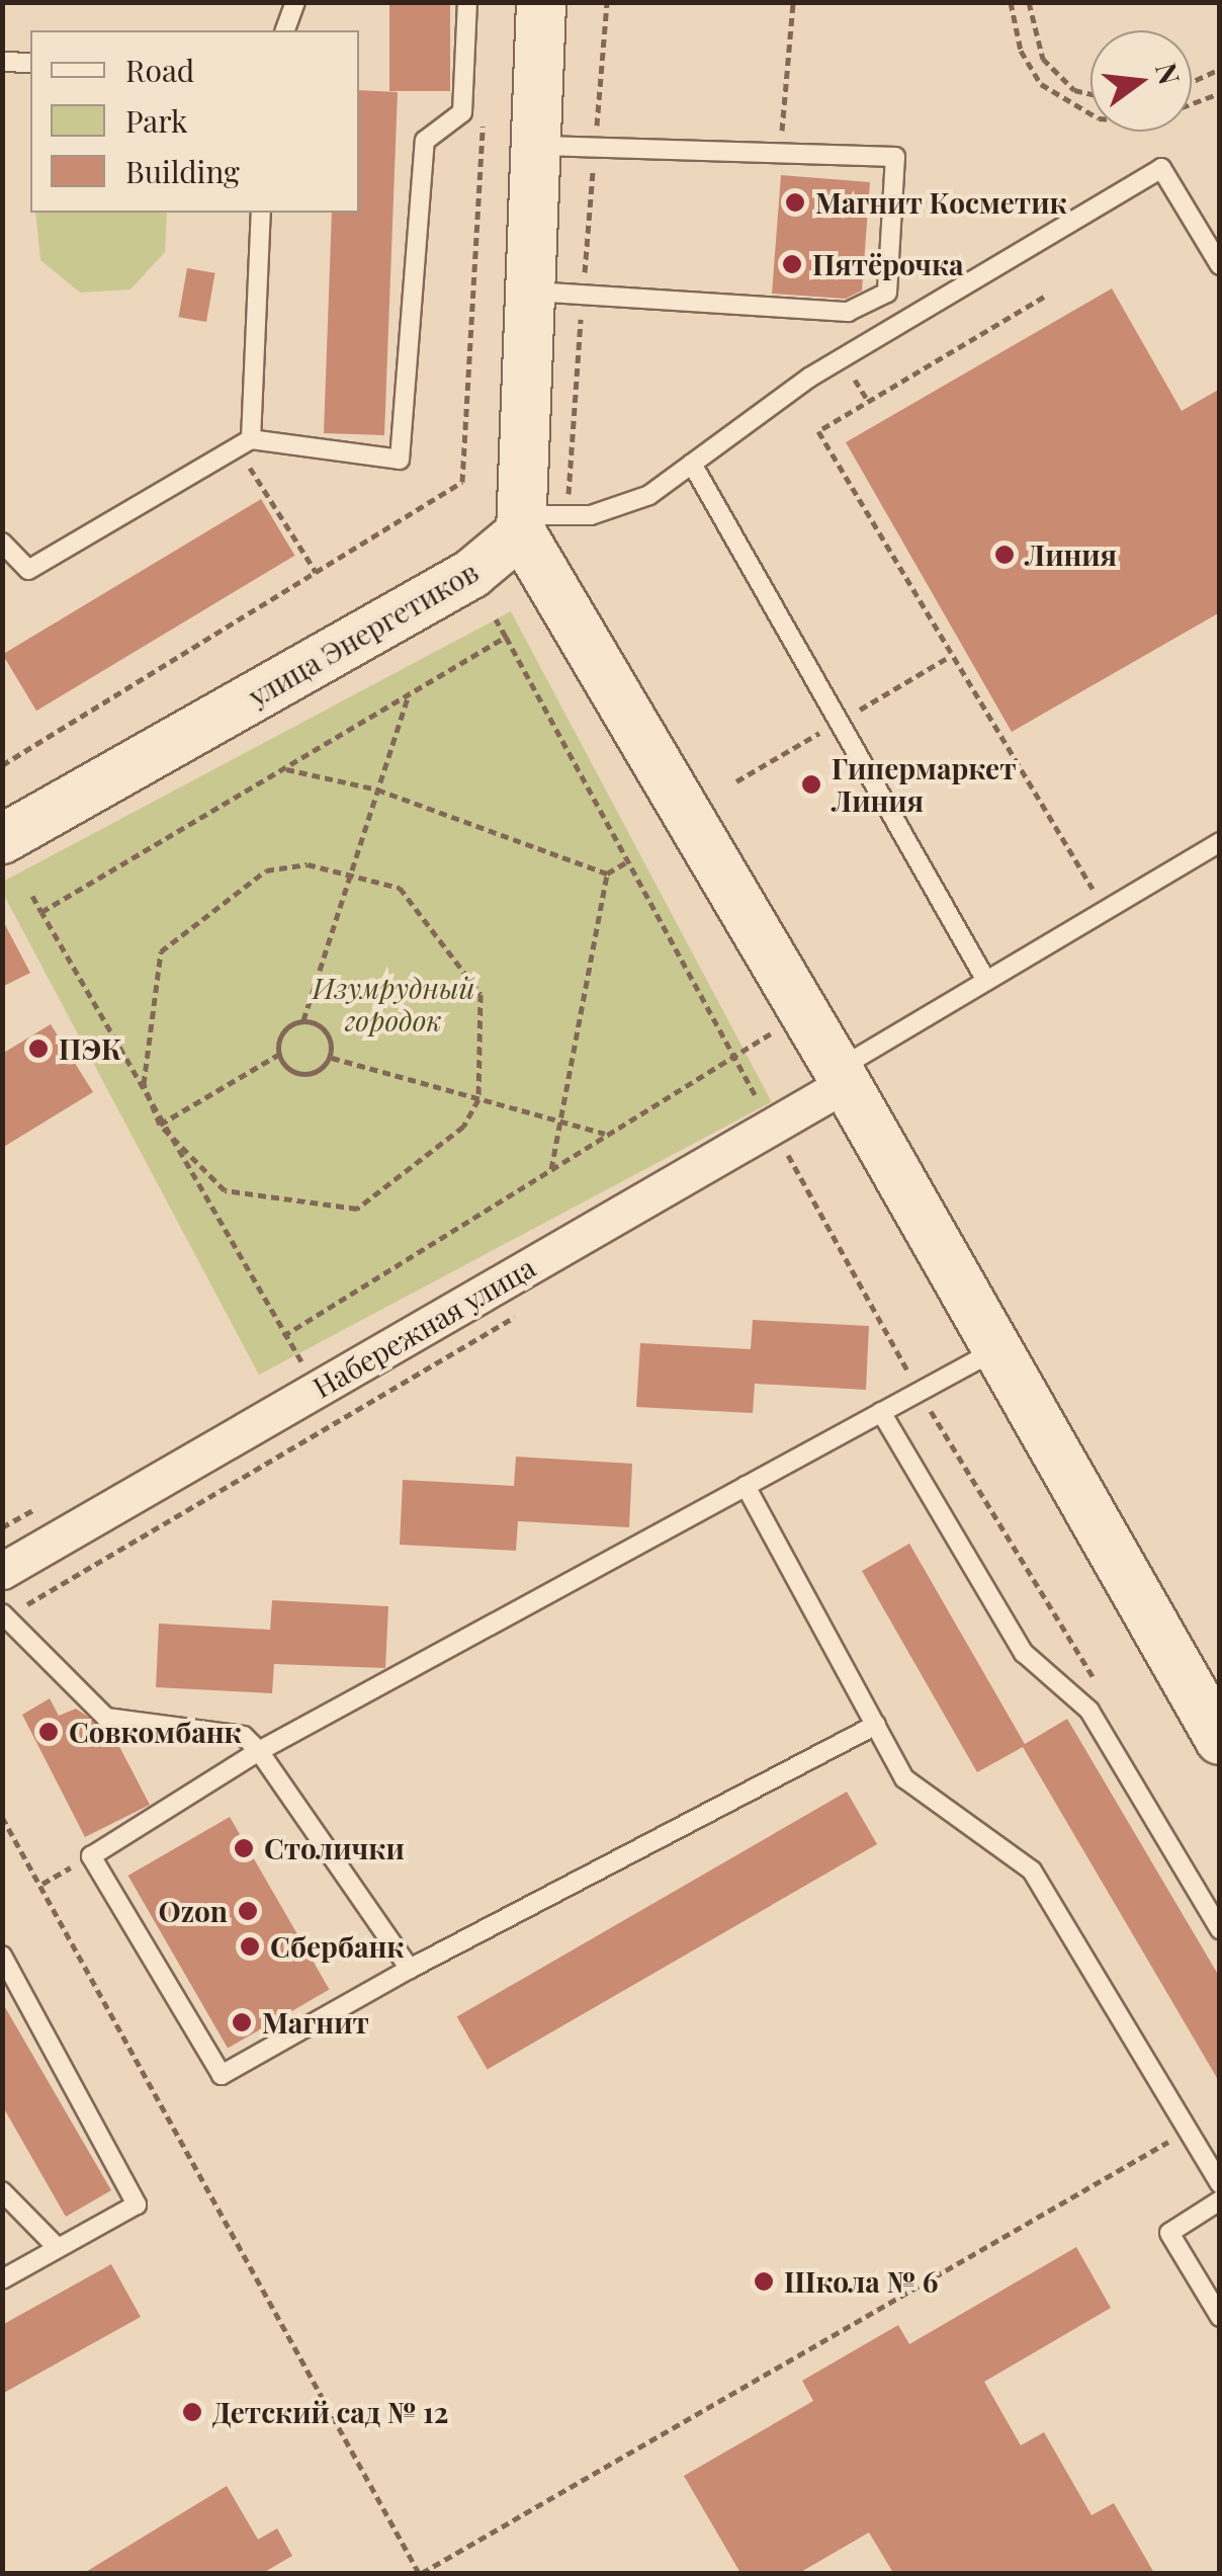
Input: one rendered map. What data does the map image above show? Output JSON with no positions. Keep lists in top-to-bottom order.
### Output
{
  "streets": {
    "main road": ["улица Энергетиков"],
    "street": ["Набережная улица"]
  },
  "parks": ["Изумрудный городок"],
  "places": [
    "Магнит Косметик",
    "Пятёрочка",
    "Линия",
    "Гипермаркет Линия",
    "ПЭК",
    "Совкомбанк",
    "Столички",
    "Ozon",
    "Сбербанк",
    "Магнит",
    "Школа № 6",
    "Детский сад № 12"
  ],
  "legend": ["Road", "Park", "Building"],
  "north": "right"
}
